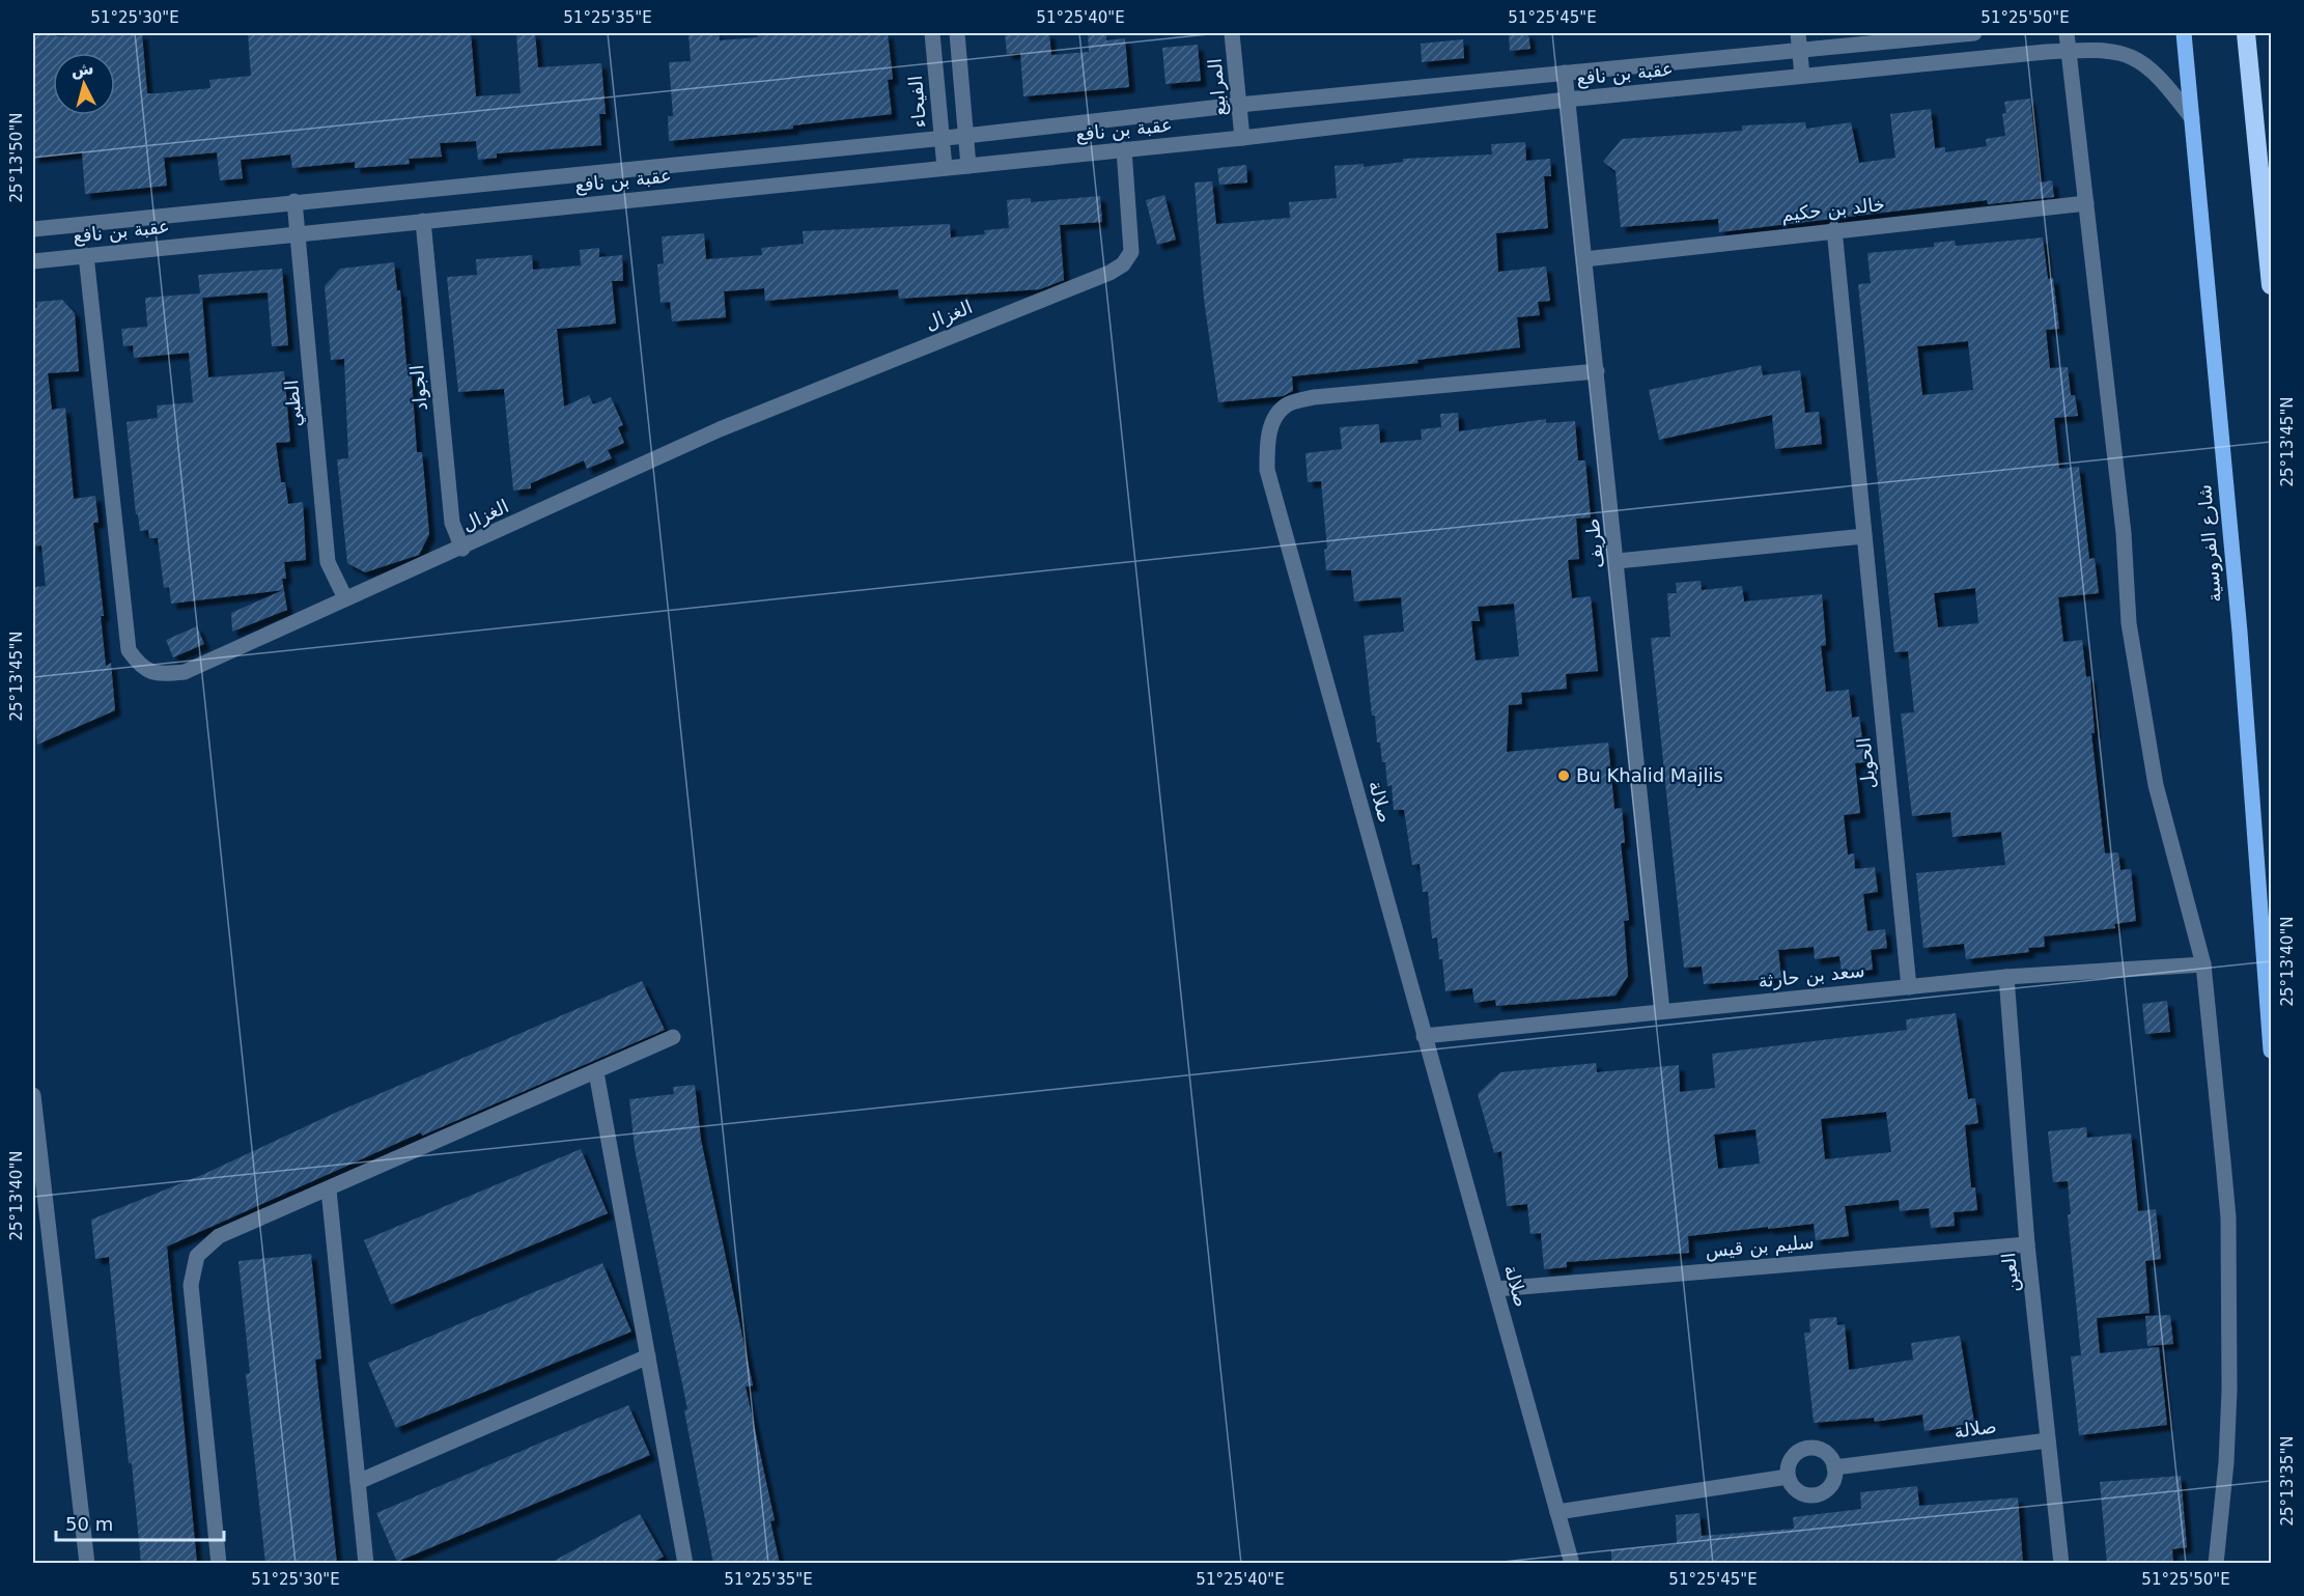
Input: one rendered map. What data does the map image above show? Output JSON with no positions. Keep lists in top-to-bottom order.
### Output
{
  "streets": {
    "main road": ["شارع الفروسية"],
    "street": [
      "عقبة بن نافع",
      "المرابيع",
      "الفيحاء",
      "خالد بن حكيم",
      "الغزال",
      "الجواد",
      "الظبي",
      "طريف",
      "الحويل",
      "صلالة",
      "سعد بن حارثة",
      "سليم بن قيس",
      "العين"
    ]
  },
  "crossings": [
    ["عقبة بن نافع", "المرابيع"],
    ["عقبة بن نافع", "الفيحاء"],
    ["عقبة بن نافع", "الغزال"],
    ["عقبة بن نافع", "الجواد"],
    ["عقبة بن نافع", "الظبي"],
    ["عقبة بن نافع", "طريف"],
    ["عقبة بن نافع", "شارع الفروسية"],
    ["خالد بن حكيم", "طريف"],
    ["خالد بن حكيم", "الحويل"],
    ["الغزال", "الجواد"],
    ["الغزال", "الظبي"],
    ["طريف", "صلالة"],
    ["طريف", "سعد بن حارثة"],
    ["الحويل", "سعد بن حارثة"],
    ["صلالة", "سعد بن حارثة"],
    ["صلالة", "سليم بن قيس"],
    ["صلالة", "العين"],
    ["سعد بن حارثة", "العين"],
    ["سليم بن قيس", "العين"]
  ],
  "places": ["Bu Khalid Majlis"],
  "scale_bar": "50 m",
  "north": "top",
  "coordinates": [
    "51°25'30\"E",
    "51°25'35\"E",
    "51°25'40\"E",
    "51°25'45\"E",
    "51°25'50\"E",
    "25°13'50\"N",
    "25°13'45\"N",
    "25°13'40\"N",
    "25°13'35\"N"
  ]
}
